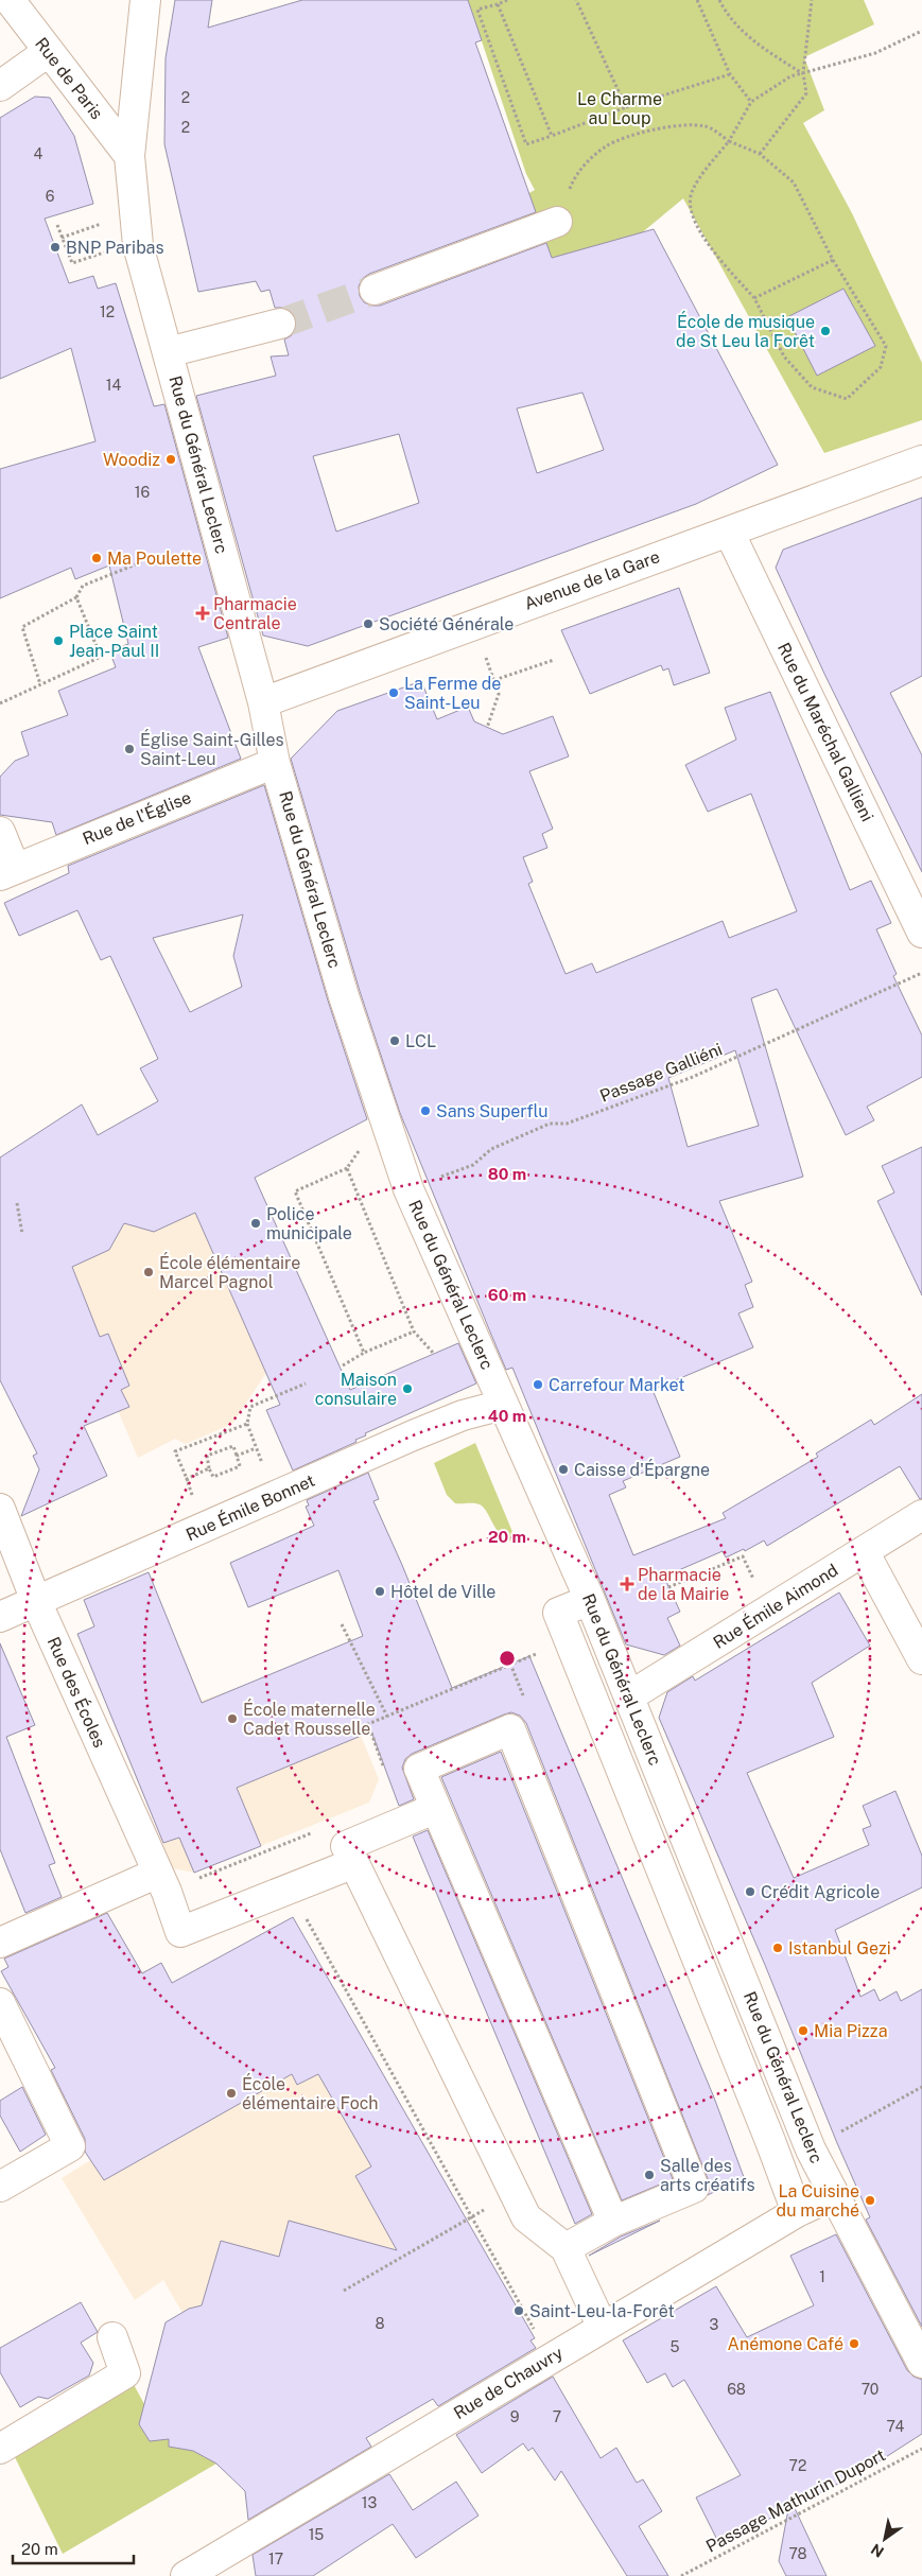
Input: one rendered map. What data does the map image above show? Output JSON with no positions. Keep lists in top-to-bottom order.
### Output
{
  "streets": {
    "street": [
      "Rue de Paris",
      "Rue du Général Leclerc",
      "Avenue de la Gare",
      "Rue du Maréchal Gallieni",
      "Rue de l'Église",
      "Rue Émile Bonnet",
      "Rue Émile Aimond",
      "Rue des Écoles",
      "Rue de Chauvry"
    ],
    "path": ["Passage Galliéni", "Passage Mathurin Duport"]
  },
  "crossings": [
    ["Rue de Paris", "Rue du Général Leclerc"],
    ["Rue du Général Leclerc", "Avenue de la Gare"],
    ["Rue du Général Leclerc", "Rue de l'Église"],
    ["Rue du Général Leclerc", "Passage Galliéni"],
    ["Rue du Général Leclerc", "Rue Émile Bonnet"],
    ["Rue du Général Leclerc", "Rue Émile Aimond"],
    ["Rue du Général Leclerc", "Rue de Chauvry"],
    ["Avenue de la Gare", "Rue du Maréchal Gallieni"],
    ["Rue Émile Bonnet", "Rue des Écoles"]
  ],
  "parks": ["Le Charme au Loup"],
  "places": {
    "other": [
      "BNP Paribas",
      "École de musique de St Leu la Forêt",
      "Woodiz",
      "Ma Poulette",
      "Société Générale",
      "Place Saint Jean-Paul II",
      "La Ferme de Saint-Leu",
      "Église Saint-Gilles Saint-Leu",
      "LCL",
      "Sans Superflu",
      "Police municipale",
      "École élémentaire Marcel Pagnol",
      "Carrefour Market",
      "Maison consulaire",
      "Caisse d'Épargne",
      "Hôtel de Ville",
      "École maternelle Cadet Rousselle",
      "Crédit Agricole",
      "Istanbul Gezi",
      "Mia Pizza",
      "École élémentaire Foch",
      "Salle des arts créatifs",
      "La Cuisine du marché",
      "Saint-Leu-la-Forêt",
      "Anémone Café"
    ],
    "health": ["Pharmacie Centrale", "Pharmacie de la Mairie"]
  },
  "house_numbers": [
    "2",
    "2",
    "4",
    "6",
    "12",
    "14",
    "16",
    "1",
    "8",
    "3",
    "5",
    "68",
    "70",
    "9",
    "7",
    "74",
    "72",
    "13",
    "15",
    "78",
    "17"
  ],
  "scale_bar": "20 m",
  "north": "bottom left",
  "rings": [
    "80 m",
    "60 m",
    "40 m",
    "20 m"
  ]
}
